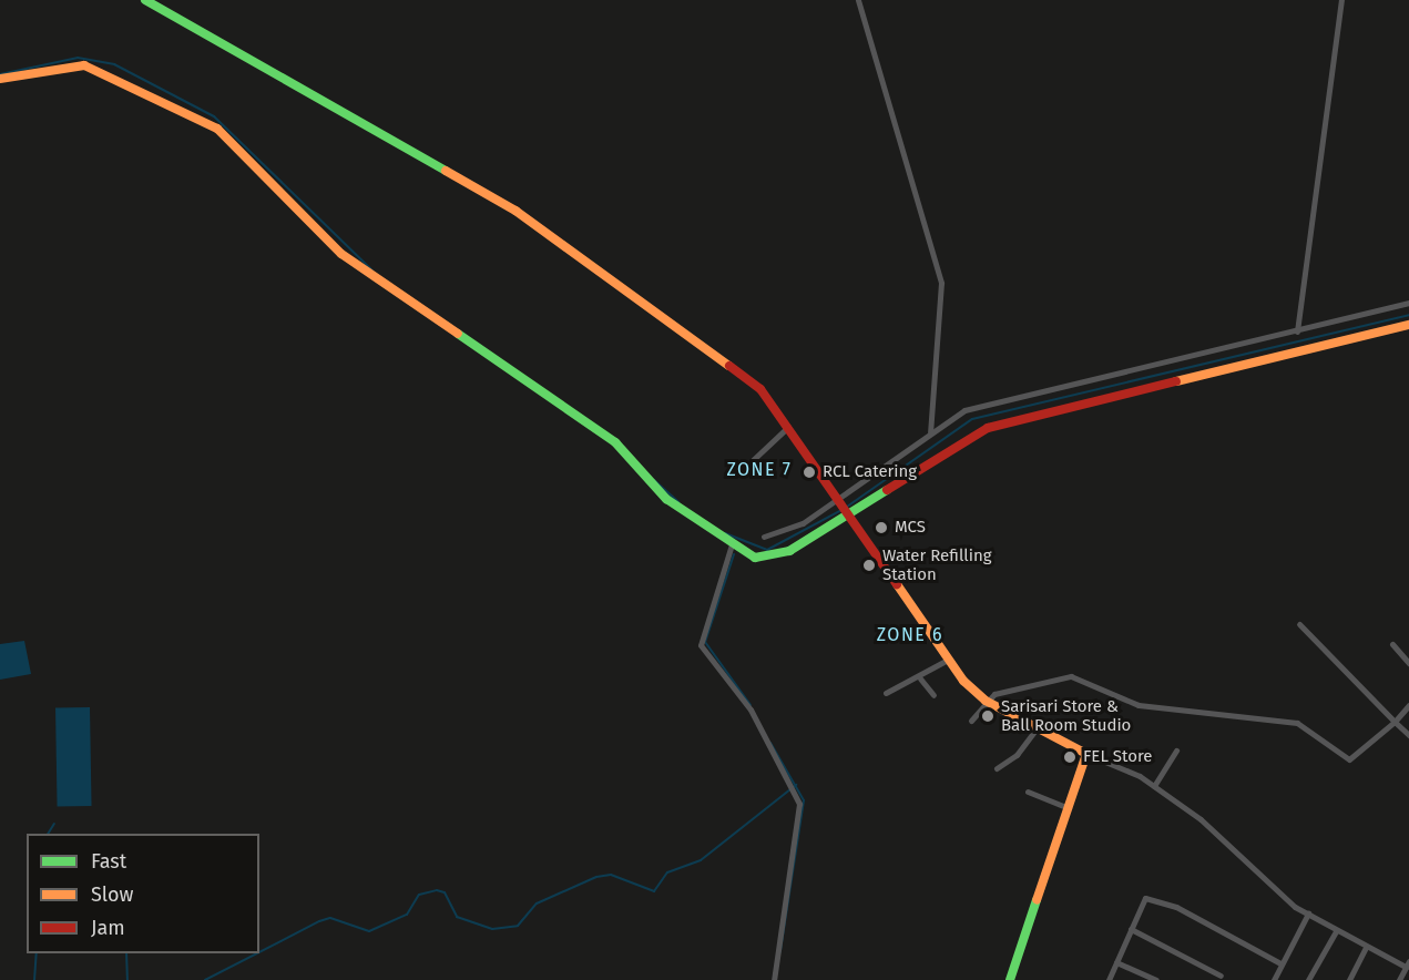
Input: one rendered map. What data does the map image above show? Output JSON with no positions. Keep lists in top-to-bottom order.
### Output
{
  "districts": ["ZONE 7", "ZONE 6"],
  "places": [
    "RCL Catering",
    "MCS",
    "Water Refilling Station",
    "Sarisari Store & Ball Room Studio",
    "FEL Store"
  ],
  "legend": ["Fast", "Slow", "Jam"]
}
